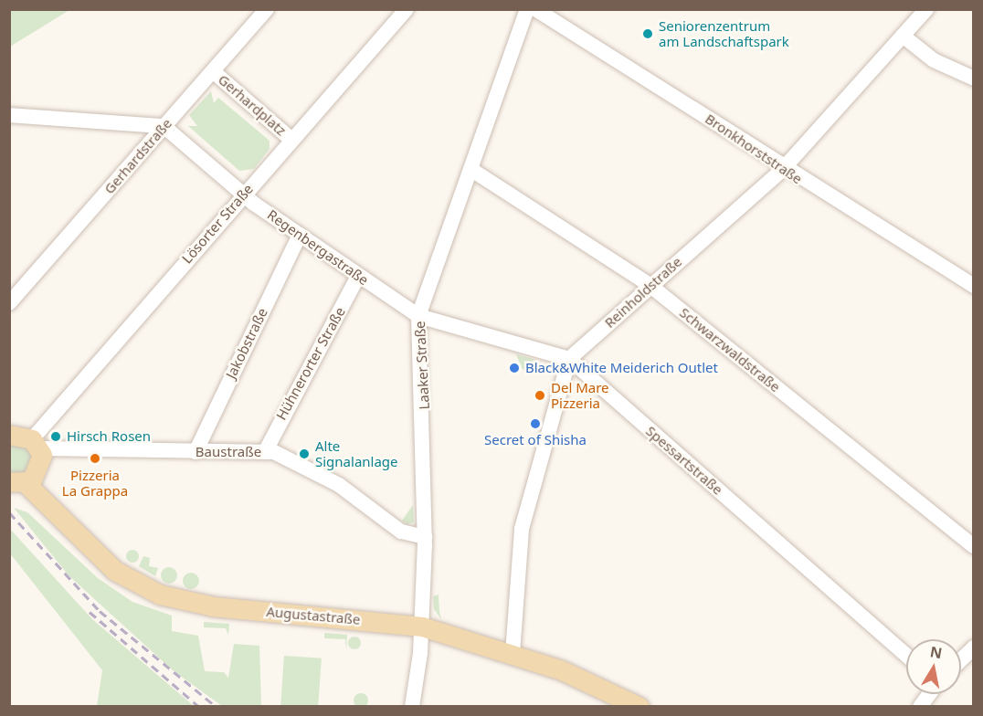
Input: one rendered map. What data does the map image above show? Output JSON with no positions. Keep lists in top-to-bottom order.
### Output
{
  "streets": {
    "main road": ["Baustraße", "Augustastraße"],
    "street": [
      "Gerhardplatz",
      "Bronkhorststraße",
      "Gerhardstraße",
      "Lösorter Straße",
      "Regenbergastraße",
      "Reinholdstraße",
      "Jakobstraße",
      "Schwarzwaldstraße",
      "Hühnerorter Straße",
      "Laaker Straße",
      "Spessartstraße"
    ]
  },
  "crossings": [
    ["Gerhardplatz", "Gerhardstraße"],
    ["Gerhardplatz", "Lösorter Straße"],
    ["Bronkhorststraße", "Reinholdstraße"],
    ["Gerhardstraße", "Regenbergastraße"],
    ["Lösorter Straße", "Regenbergastraße"],
    ["Lösorter Straße", "Baustraße"],
    ["Regenbergastraße", "Jakobstraße"],
    ["Regenbergastraße", "Hühnerorter Straße"],
    ["Regenbergastraße", "Laaker Straße"],
    ["Regenbergastraße", "Spessartstraße"],
    ["Reinholdstraße", "Schwarzwaldstraße"],
    ["Reinholdstraße", "Spessartstraße"],
    ["Jakobstraße", "Baustraße"],
    ["Schwarzwaldstraße", "Laaker Straße"],
    ["Hühnerorter Straße", "Baustraße"],
    ["Laaker Straße", "Baustraße"],
    ["Laaker Straße", "Spessartstraße"],
    ["Laaker Straße", "Augustastraße"]
  ],
  "places": [
    "Seniorenzentrum am Landschaftspark",
    "Black&White Meiderich Outlet",
    "Del Mare Pizzeria",
    "Secret of Shisha",
    "Hirsch Rosen",
    "Alte Signalanlage",
    "Pizzeria La Grappa"
  ],
  "north": "top"
}
